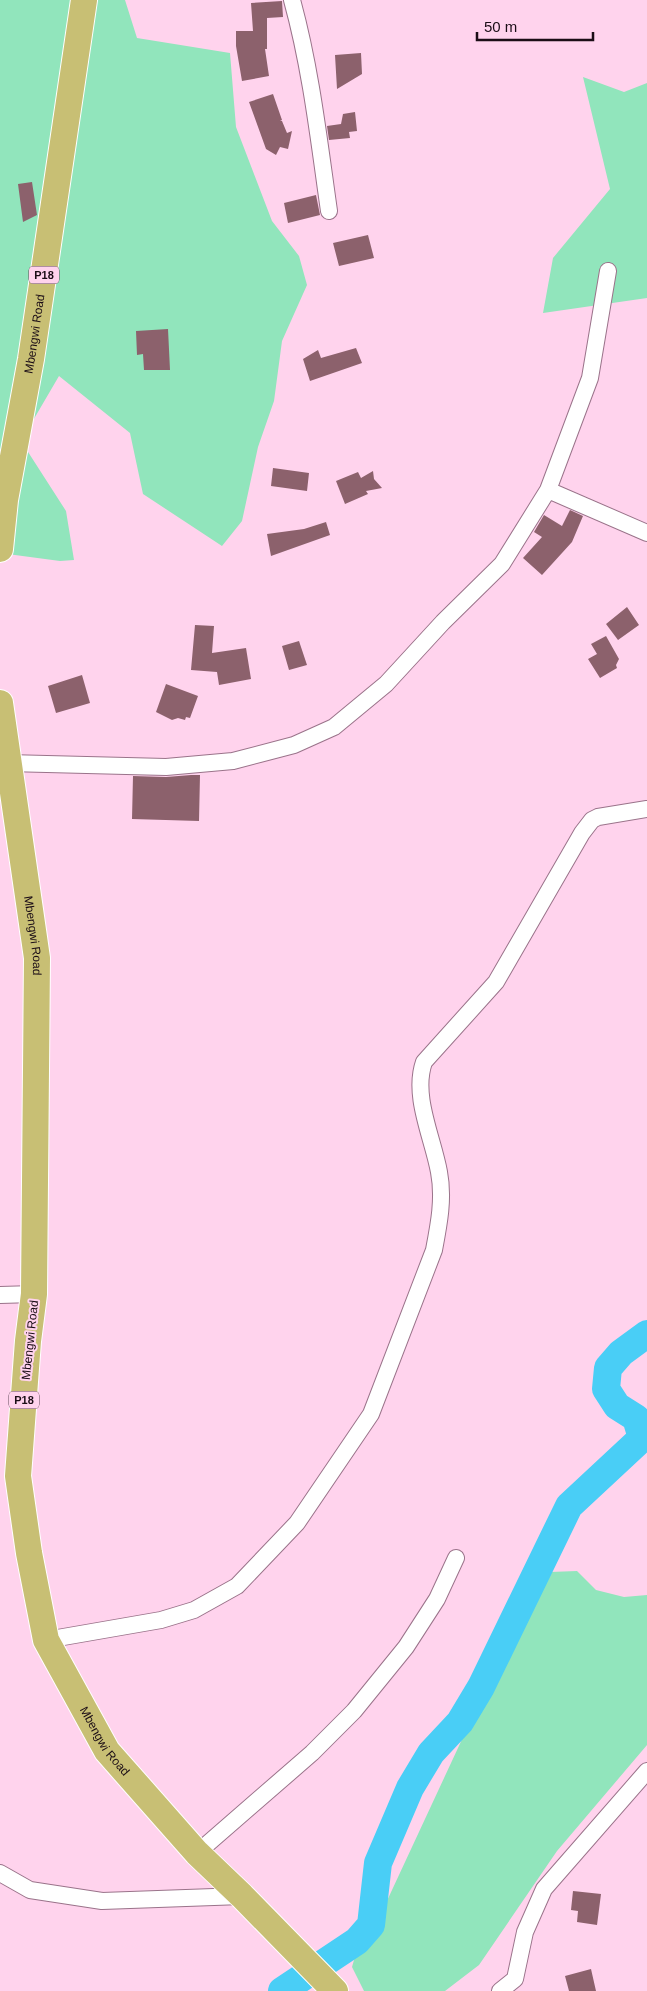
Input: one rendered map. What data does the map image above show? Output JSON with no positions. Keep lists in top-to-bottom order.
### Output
{
  "streets": {
    "main road": ["P18", "Mbengwi Road"]
  },
  "scale_bar": "50 m"
}
